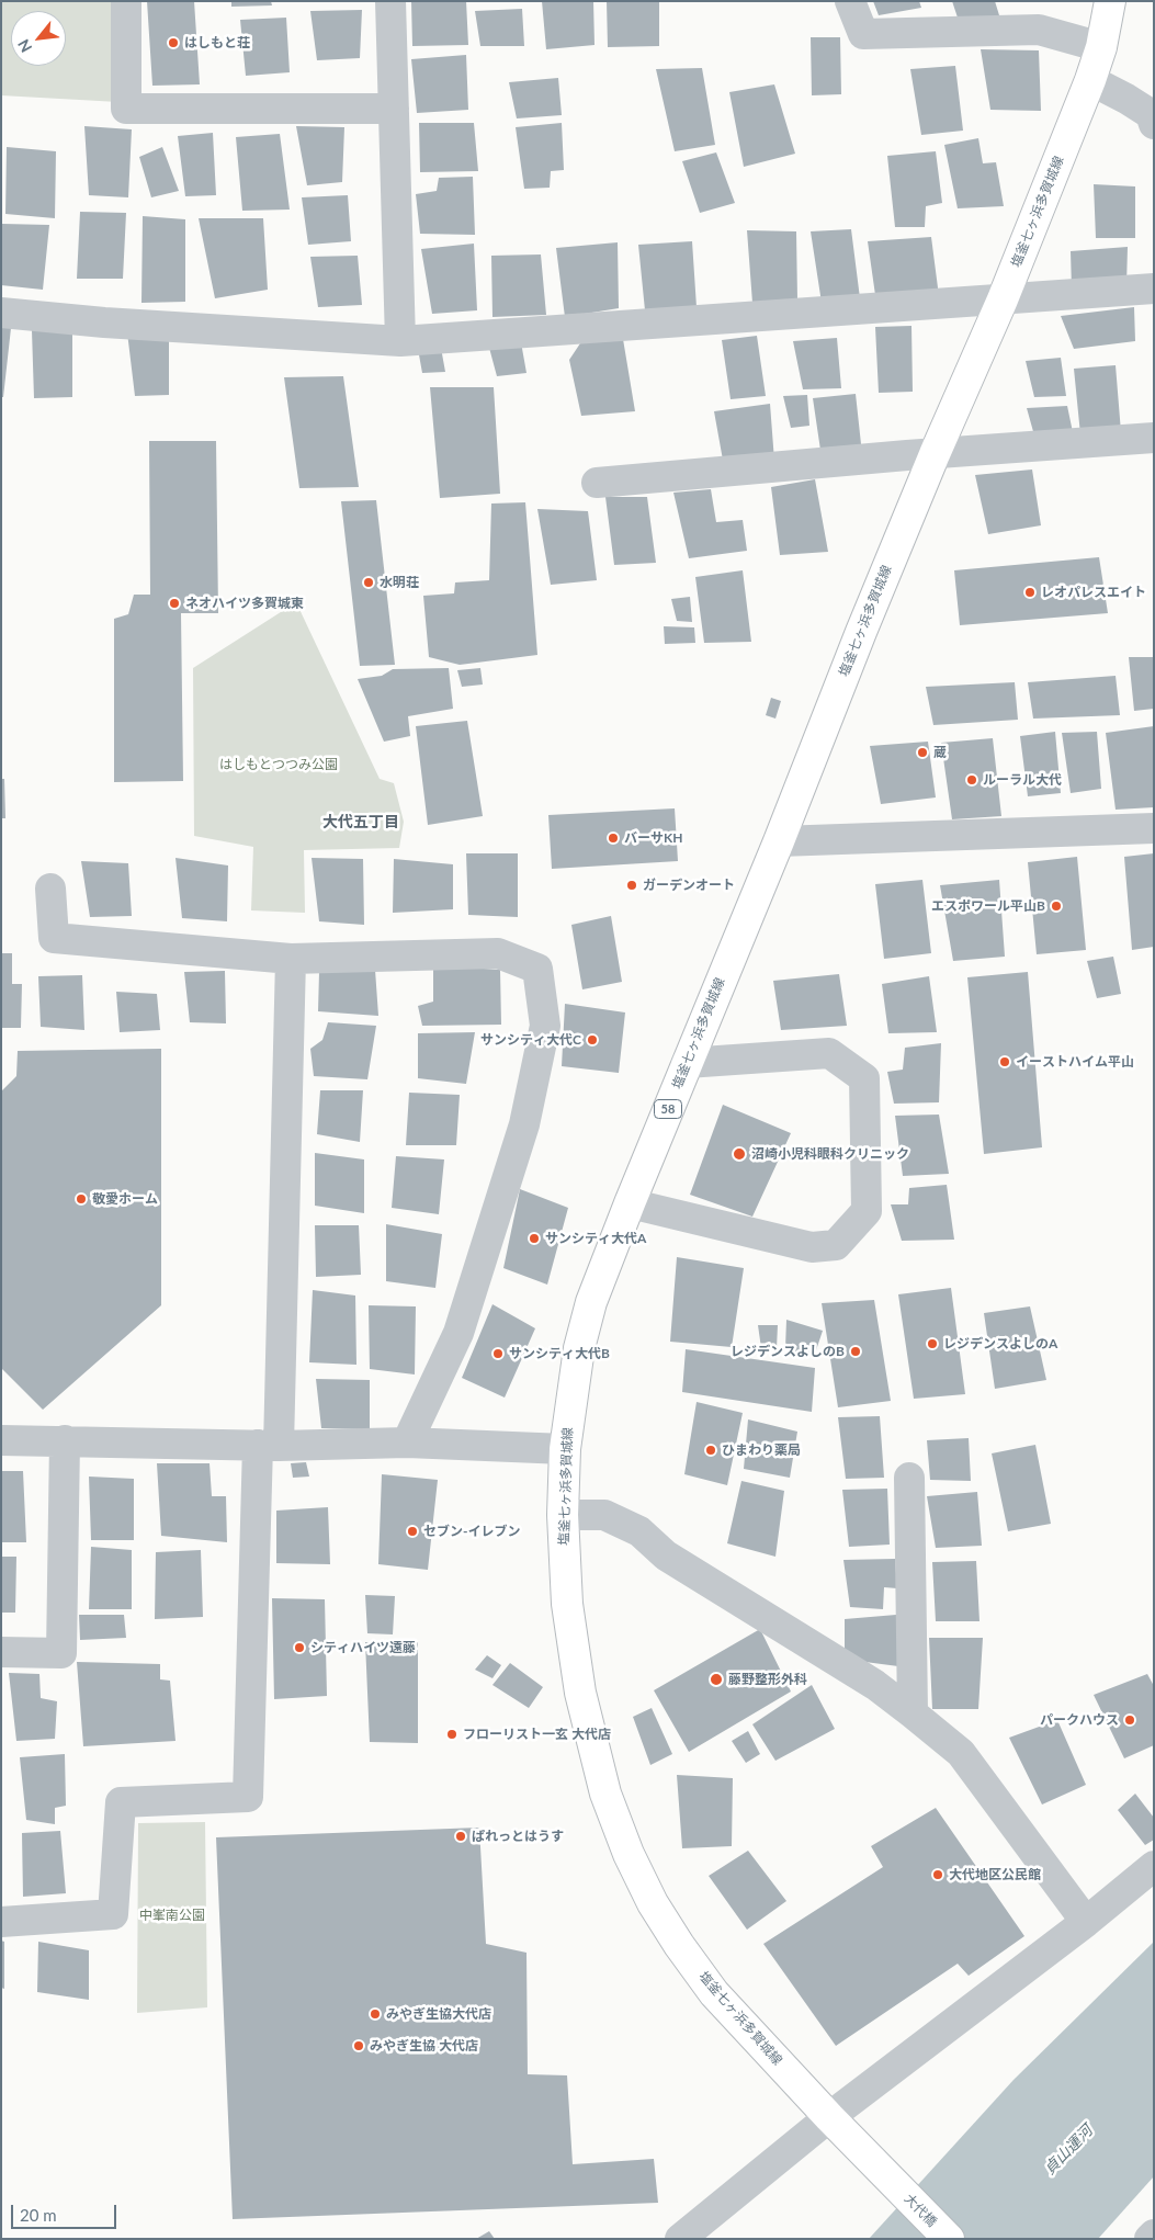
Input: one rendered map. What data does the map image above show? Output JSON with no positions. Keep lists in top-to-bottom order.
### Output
{
  "streets": {
    "main road": ["塩釜七ヶ浜多賀城線", "58", "大代橋"]
  },
  "crossings": [
    ["塩釜七ヶ浜多賀城線", "大代橋"]
  ],
  "districts": ["大代五丁目"],
  "water": ["貞山運河"],
  "parks": ["はしもとつつみ公園", "中峯南公園"],
  "places": [
    "はしもと荘",
    "水明荘",
    "レオパレスエイト",
    "ネオハイツ多賀城東",
    "蔵",
    "ルーラル大代",
    "バーサKH",
    "ガーデンオート",
    "エスポワール平山B",
    "サンシティ大代C",
    "イーストハイム平山",
    "沼崎小児科眼科クリニック",
    "敬愛ホーム",
    "サンシティ大代A",
    "レジデンスよしのA",
    "レジデンスよしのB",
    "サンシティ大代B",
    "ひまわり薬局",
    "セブン-イレブン",
    "シティハイツ遠藤",
    "藤野整形外科",
    "パークハウス",
    "フローリスト一玄 大代店",
    "ぱれっとはうす",
    "大代地区公民館",
    "みやぎ生協大代店",
    "みやぎ生協 大代店"
  ],
  "scale_bar": "20 m",
  "north": "bottom left"
}
